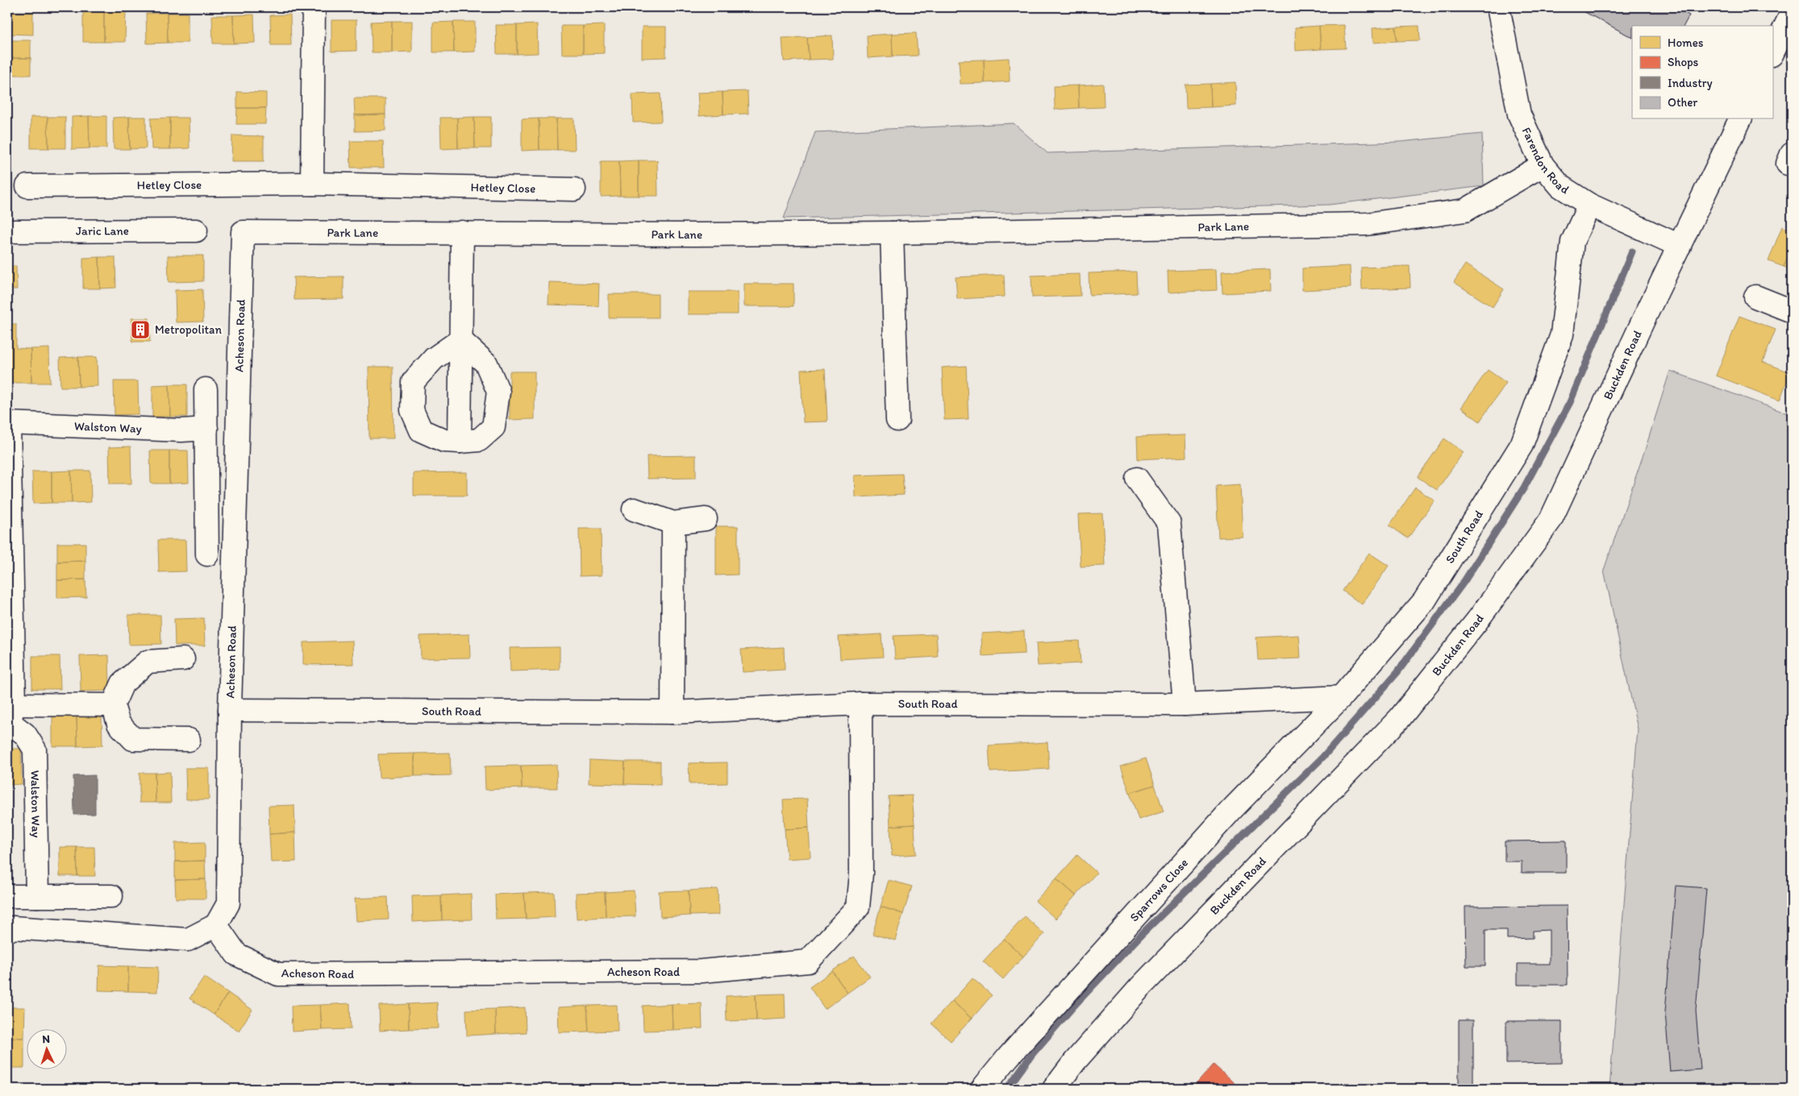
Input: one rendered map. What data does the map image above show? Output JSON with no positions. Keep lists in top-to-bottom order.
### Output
{
  "streets": {
    "street": [
      "Farendon Road",
      "Hetley Close",
      "Park Lane",
      "Jaric Lane",
      "Acheson Road",
      "Buckden Road",
      "Walston Way",
      "South Road",
      "Sparrows Close"
    ]
  },
  "crossings": [
    ["Farendon Road", "Park Lane"],
    ["Farendon Road", "Buckden Road"],
    ["Farendon Road", "South Road"],
    ["Park Lane", "Acheson Road"],
    ["Acheson Road", "South Road"],
    ["South Road", "Sparrows Close"]
  ],
  "places": {
    "building": ["Metropolitan"]
  },
  "legend": [
    "Homes",
    "Shops",
    "Industry",
    "Other"
  ],
  "north": "top"
}
